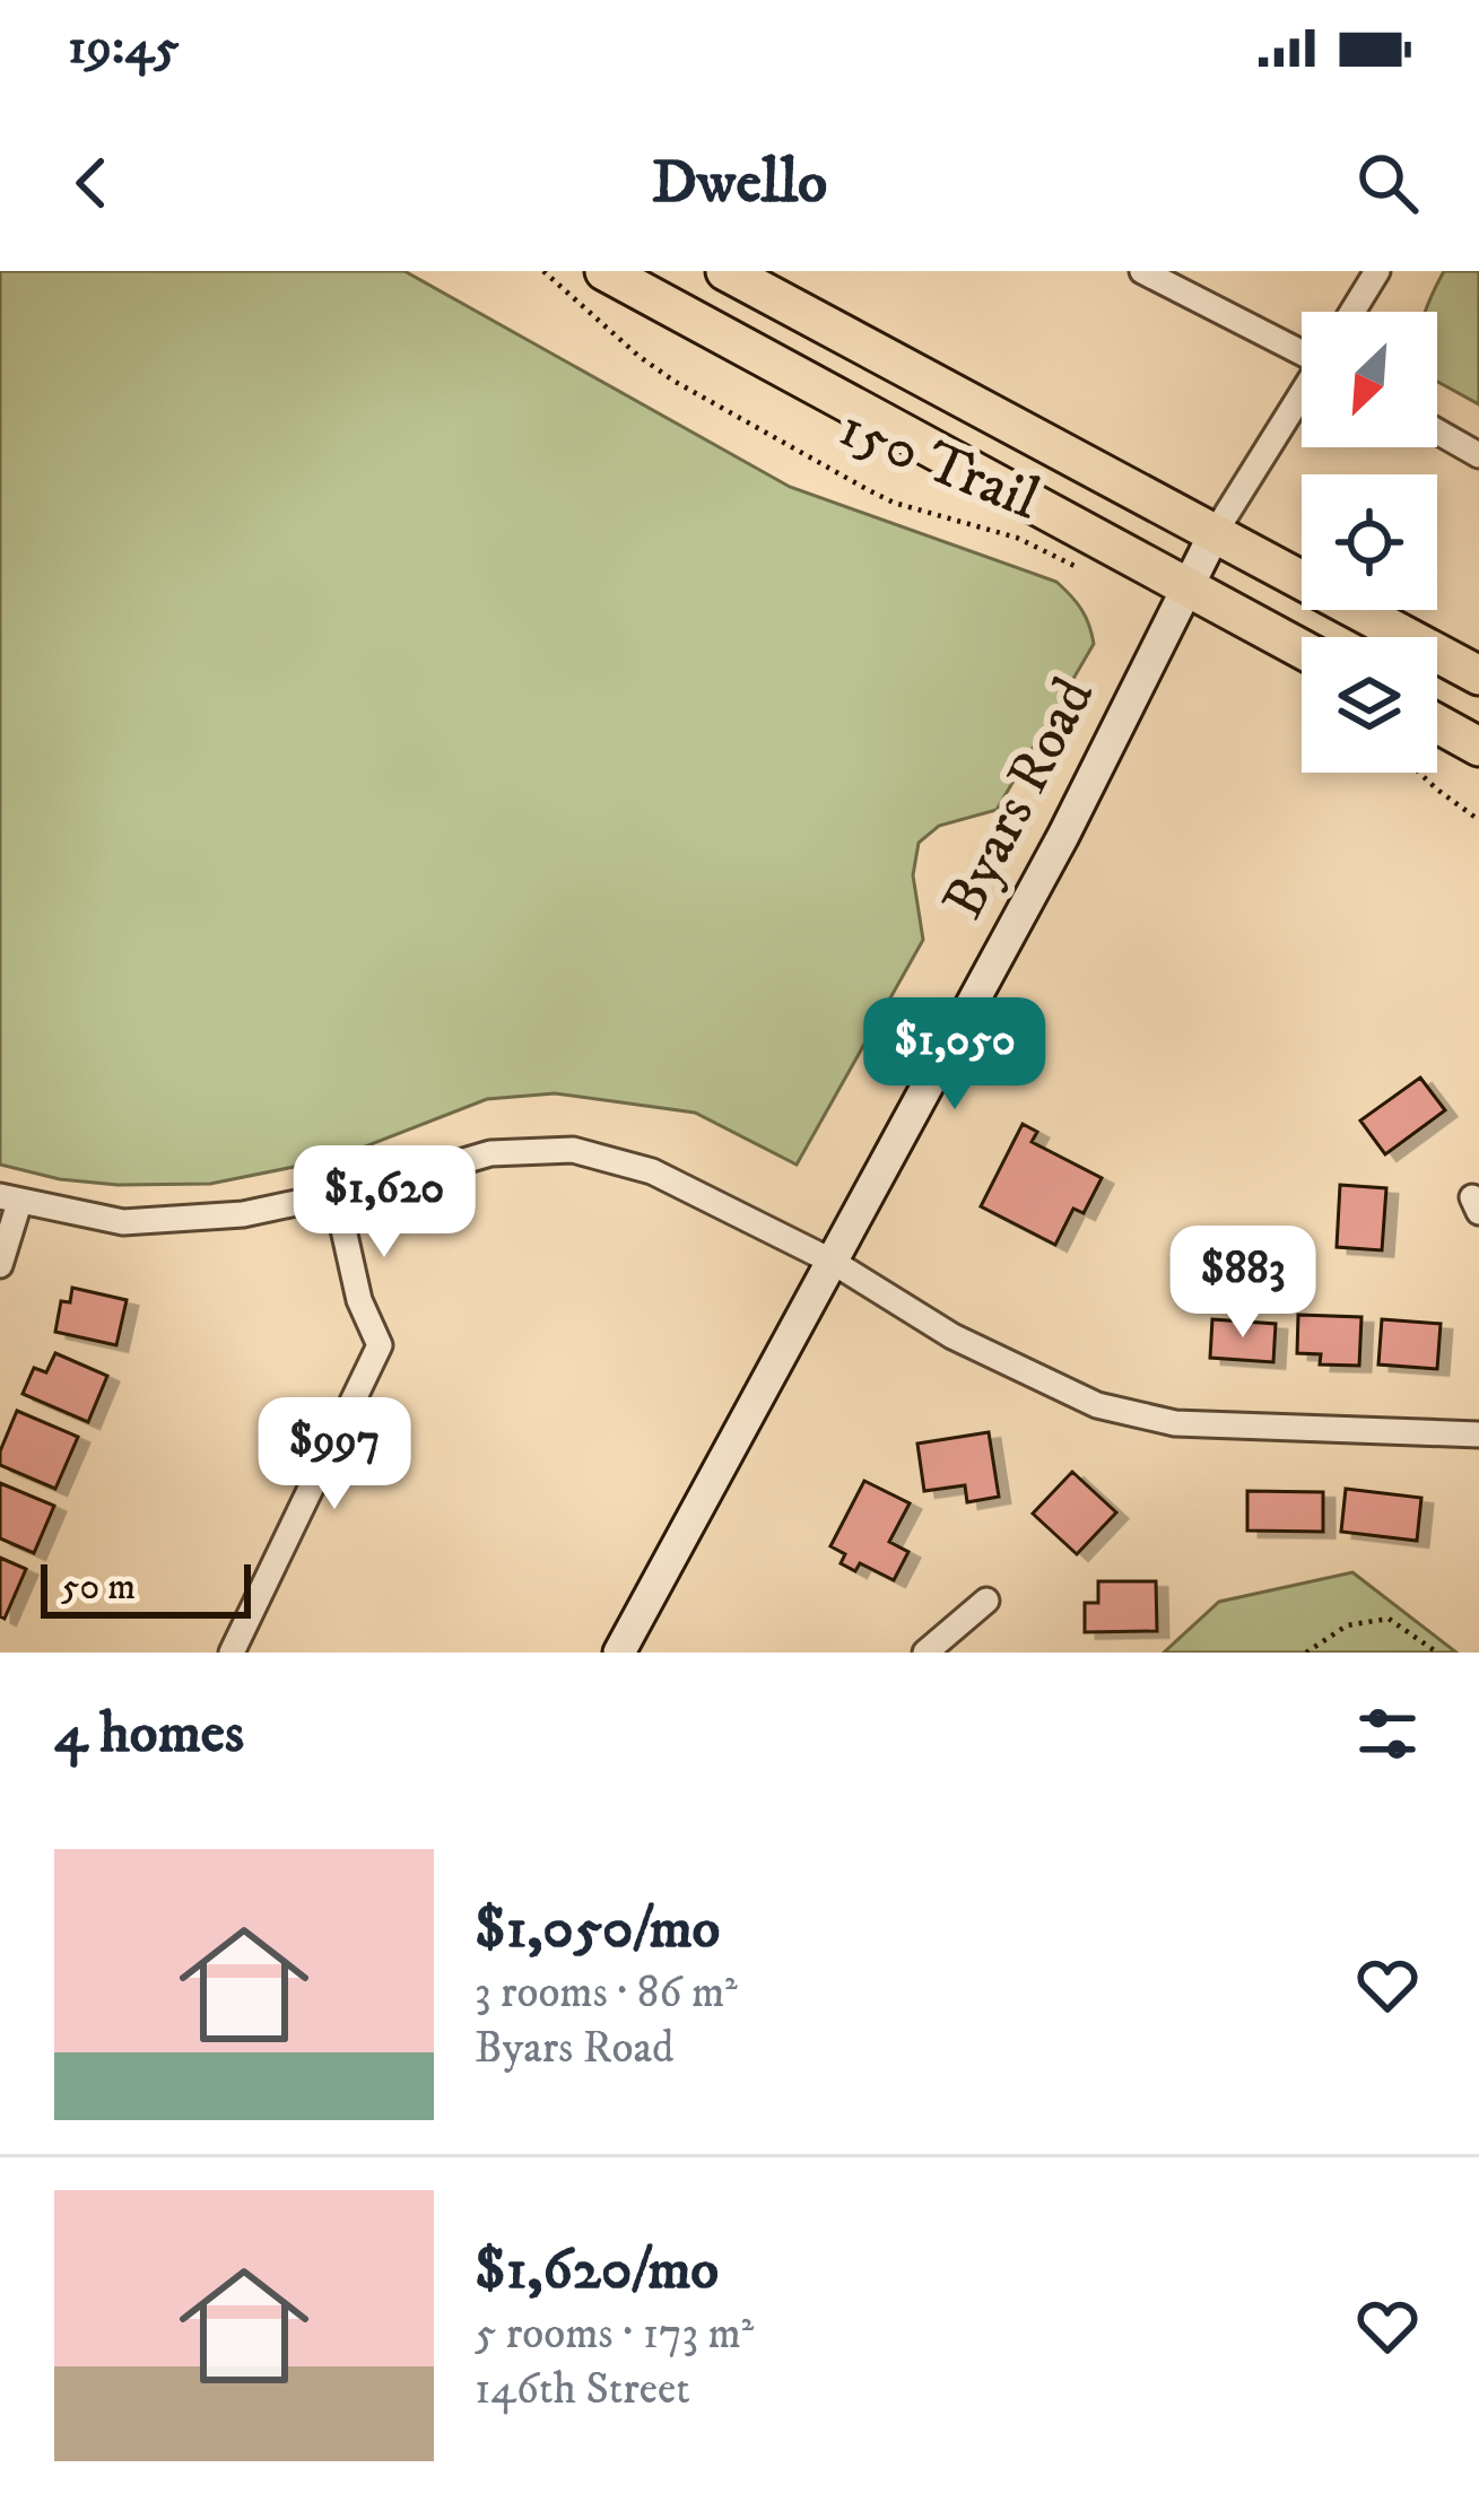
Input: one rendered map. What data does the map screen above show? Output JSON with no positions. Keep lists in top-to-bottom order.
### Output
{
  "streets": {
    "street": ["Byars Road"],
    "path": ["150 Trail"]
  },
  "scale_bar": "50 m",
  "north": "bottom left",
  "page": {
    "status": "19:45",
    "header": "Dwello",
    "price": [
      "$1,050",
      "$1,620",
      "$883",
      "$997"
    ],
    "scale": "50 m",
    "heading": "4 homes",
    "list": [
      {
        "name": "$1,050/mo",
        "note": "3 rooms · 86 m² · Byars Road"
      },
      {
        "name": "$1,620/mo",
        "note": "5 rooms · 173 m² · 146th Street"
      }
    ]
  }
}
